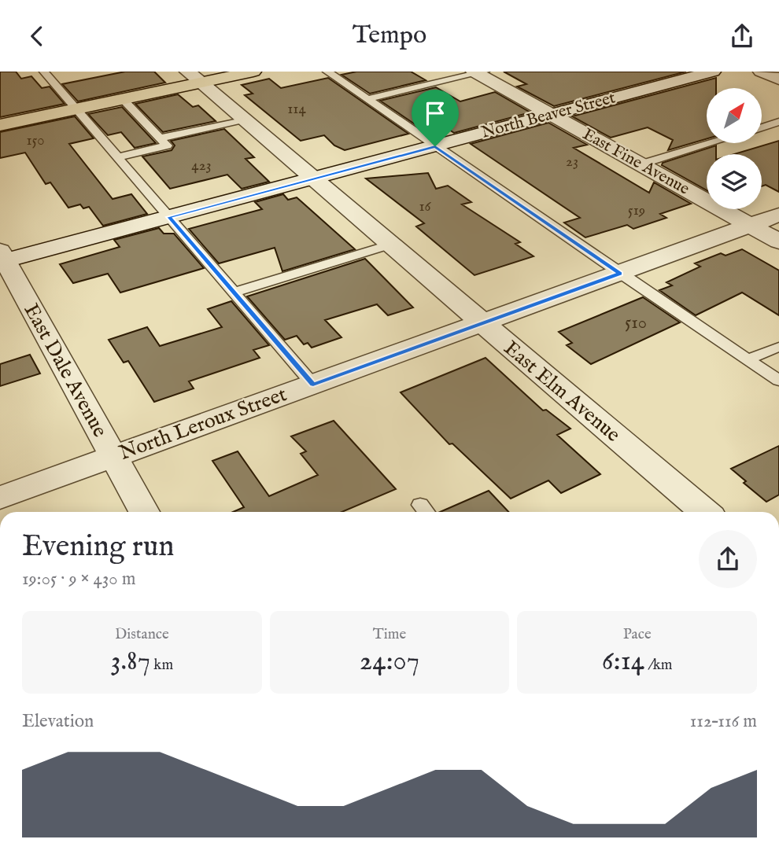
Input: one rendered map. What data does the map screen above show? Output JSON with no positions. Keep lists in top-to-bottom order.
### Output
{
  "streets": {
    "street": [
      "North Beaver Street",
      "East Fine Avenue",
      "East Dale Avenue",
      "East Elm Avenue",
      "North Leroux Street"
    ]
  },
  "crossings": [
    ["North Beaver Street", "East Fine Avenue"],
    ["North Beaver Street", "East Dale Avenue"],
    ["North Beaver Street", "East Elm Avenue"],
    ["East Fine Avenue", "North Leroux Street"],
    ["East Dale Avenue", "North Leroux Street"],
    ["East Elm Avenue", "North Leroux Street"]
  ],
  "house_numbers": [
    "114",
    "150",
    "23",
    "423",
    "16",
    "519",
    "510"
  ],
  "north": "top right",
  "page": {
    "header": "Tempo",
    "heading": ["Evening run", "19:05 · 9 × 430 m"],
    "stats": [
      ["Distance", "3.87 km"],
      ["Time", "24:07"],
      ["Pace", "6:14 /km"]
    ],
    "chart": ["Elevation", "112–116 m"]
  }
}
